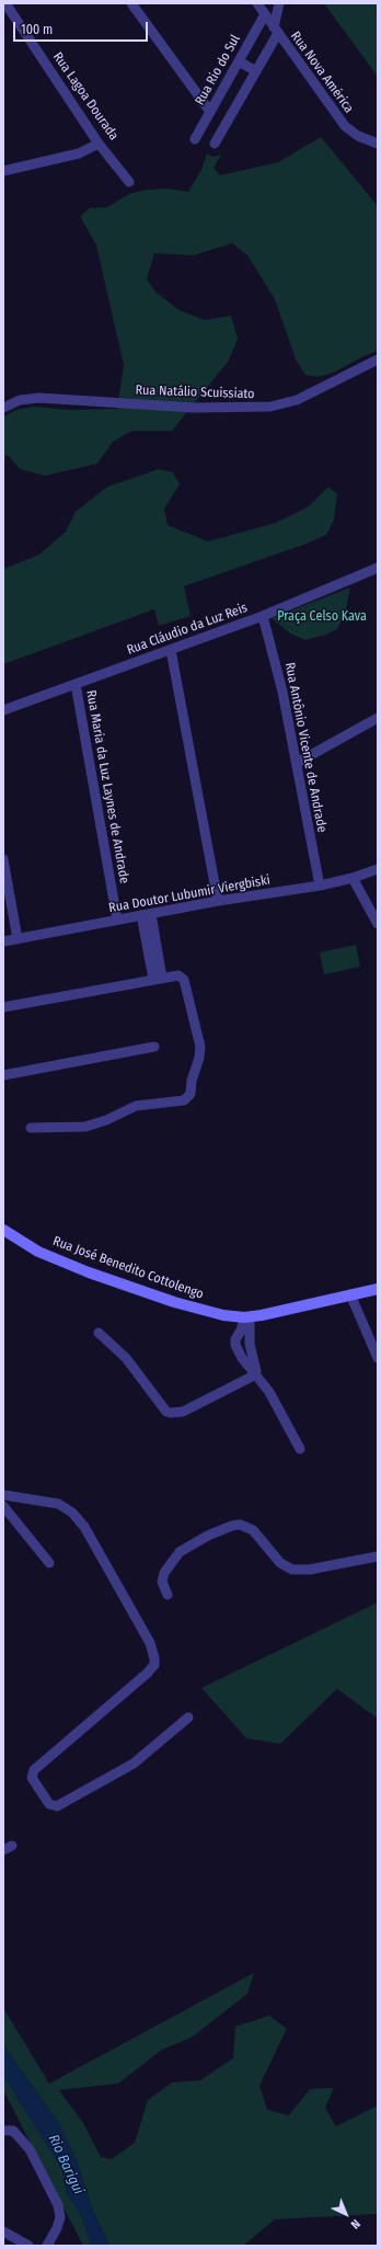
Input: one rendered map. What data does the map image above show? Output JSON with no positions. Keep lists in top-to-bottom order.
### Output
{
  "streets": {
    "main road": ["Rua José Benedito Cottolengo"],
    "street": [
      "Rua Rio do Sul",
      "Rua Nova América",
      "Rua Lagoa Dourada",
      "Rua Natálio Scuissiato",
      "Rua Cláudio da Luz Reis",
      "Rua Antônio Vicente de Andrade",
      "Rua Maria da Luz Laynes de Andrade",
      "Rua Doutor Lubumir Viergbiski"
    ]
  },
  "crossings": [
    ["Rua Rio do Sul", "Rua Nova América"],
    ["Rua Cláudio da Luz Reis", "Rua Antônio Vicente de Andrade"],
    ["Rua Cláudio da Luz Reis", "Rua Maria da Luz Laynes de Andrade"],
    ["Rua Antônio Vicente de Andrade", "Rua Doutor Lubumir Viergbiski"],
    ["Rua Maria da Luz Laynes de Andrade", "Rua Doutor Lubumir Viergbiski"]
  ],
  "water": ["Rio Barigui"],
  "parks": ["Praça Celso Kava"],
  "scale_bar": "100 m",
  "north": "bottom right"
}
